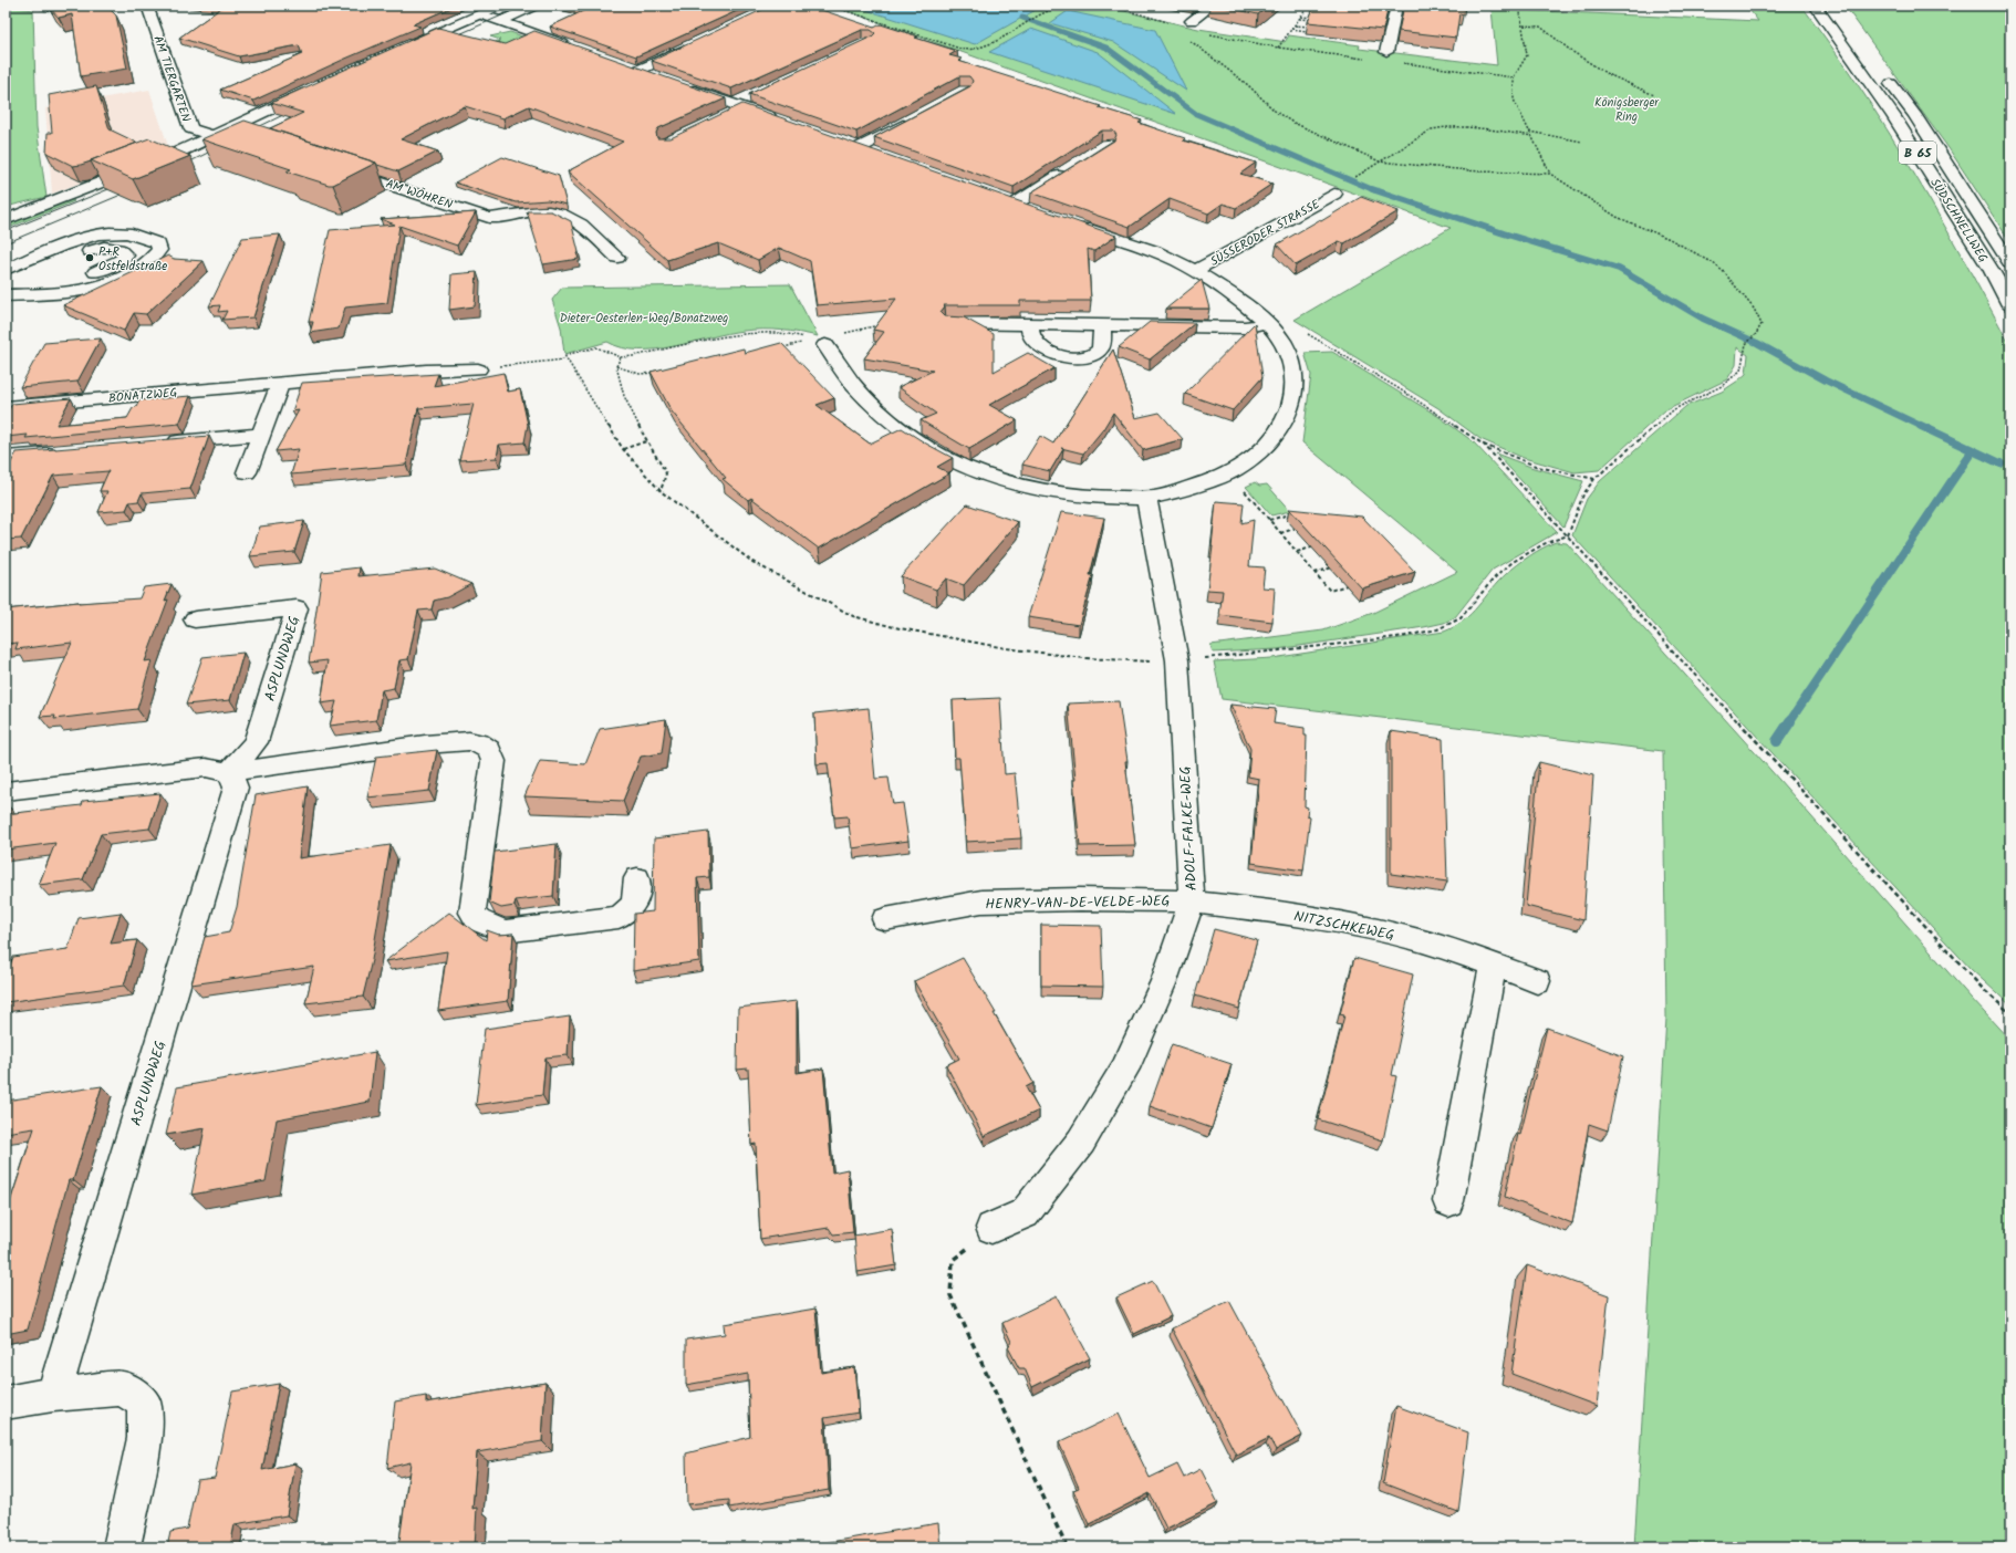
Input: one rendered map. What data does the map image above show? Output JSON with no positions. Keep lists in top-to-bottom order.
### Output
{
  "streets": {
    "main road": [
      "AM TIERGARTEN",
      "B 65",
      "AM WÖHREN",
      "SÜDSCHNELLWEG",
      "SÜSSERODER STRASSE",
      "BONATZWEG",
      "ASPLUNDWEG",
      "ADOLF-FALKE-WEG",
      "HENRY-VAN-DE-VELDE-WEG",
      "NITZSCHKEWEG"
    ]
  },
  "crossings": [
    ["SÜSSERODER STRASSE", "ADOLF-FALKE-WEG"],
    ["ADOLF-FALKE-WEG", "HENRY-VAN-DE-VELDE-WEG"],
    ["ADOLF-FALKE-WEG", "NITZSCHKEWEG"],
    ["HENRY-VAN-DE-VELDE-WEG", "NITZSCHKEWEG"]
  ],
  "parks": ["Königsberger Ring", "Dieter-Oesterlen-Weg/Bonatzweg"],
  "places": ["P+R Ostfeldstraße"]
}
